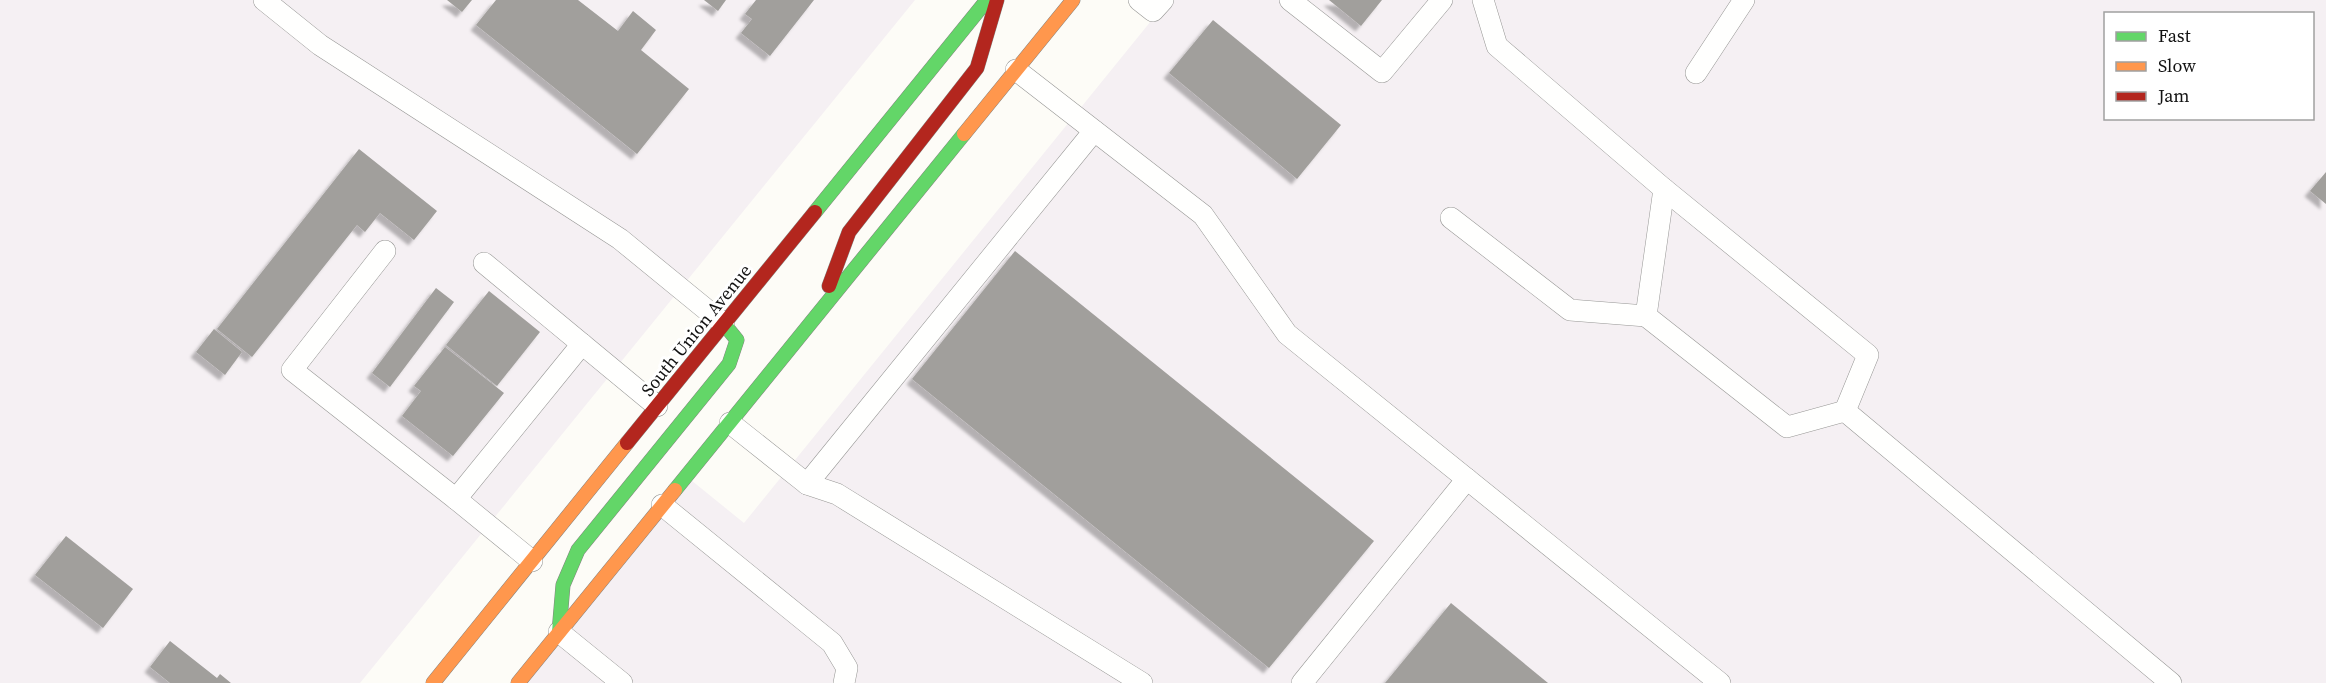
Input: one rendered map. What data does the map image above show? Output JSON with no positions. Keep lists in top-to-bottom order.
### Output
{
  "streets": {
    "main road": ["South Union Avenue"]
  },
  "legend": ["Fast", "Slow", "Jam"]
}
